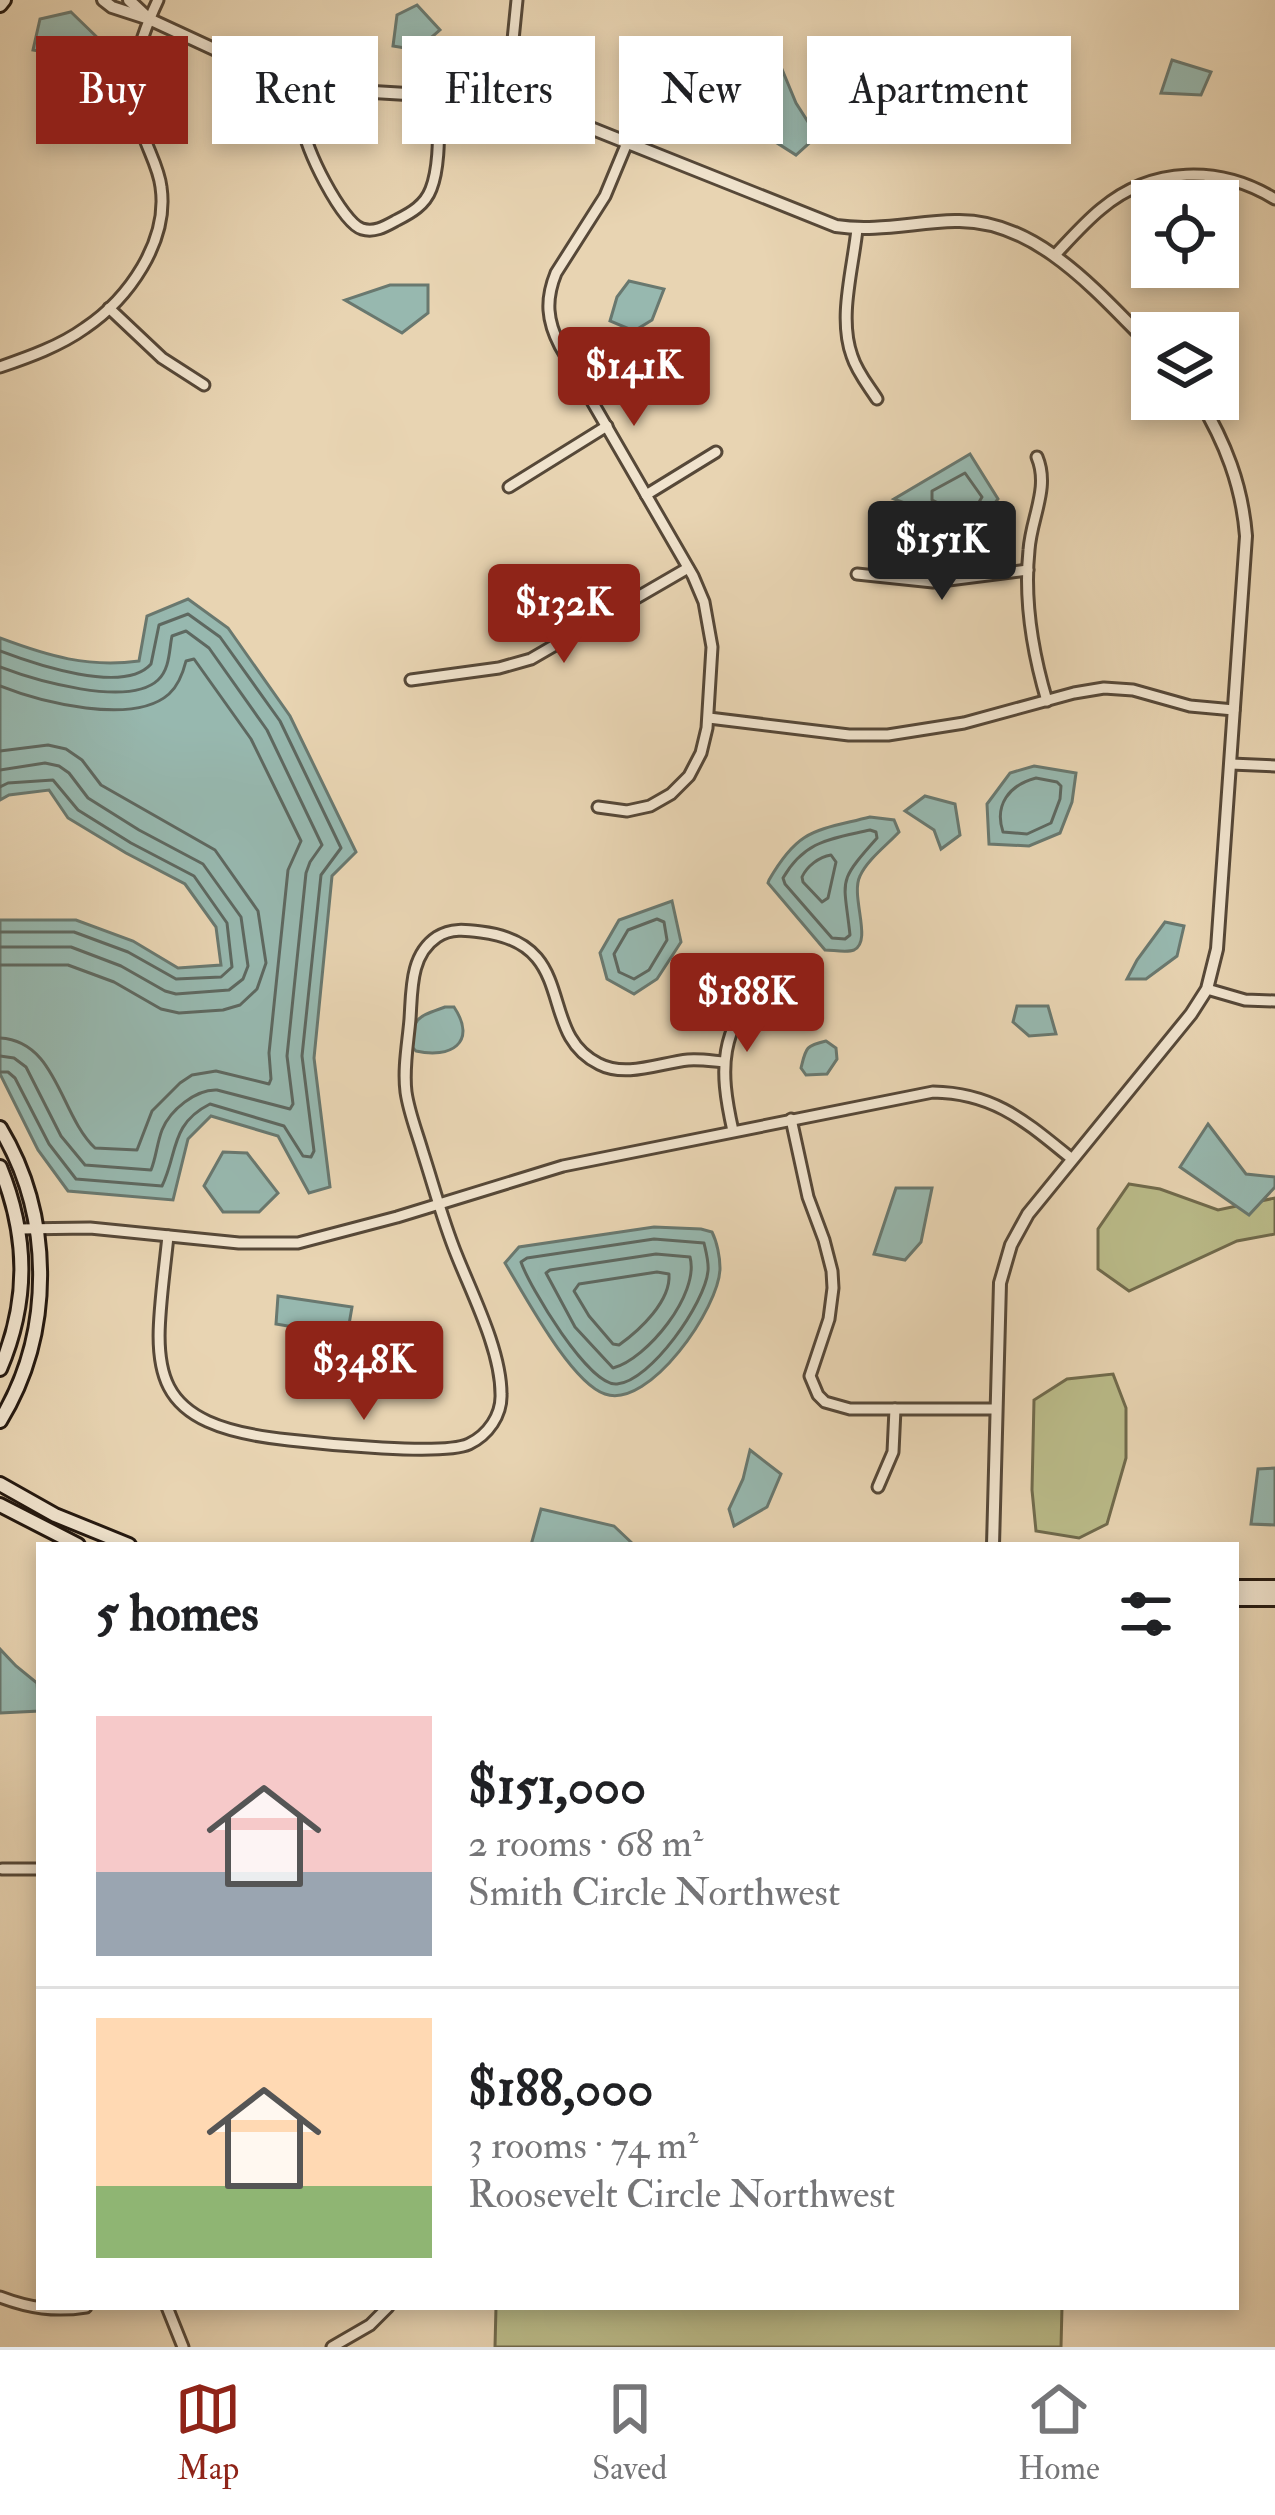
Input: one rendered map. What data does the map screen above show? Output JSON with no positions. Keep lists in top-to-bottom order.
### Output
{
  "page": {
    "chip": [
      "Buy",
      "Rent",
      "Filters",
      "New",
      "Apartment"
    ],
    "price": [
      "$141K",
      "$151K",
      "$132K",
      "$188K",
      "$348K"
    ],
    "heading": "5 homes",
    "list": [
      {
        "name": "$151,000",
        "note": "2 rooms · 68 m² · Smith Circle Northwest"
      },
      {
        "name": "$188,000",
        "note": "3 rooms · 74 m² · Roosevelt Circle Northwest"
      }
    ],
    "tabs": ["Map", "Saved", "Home"]
  }
}
